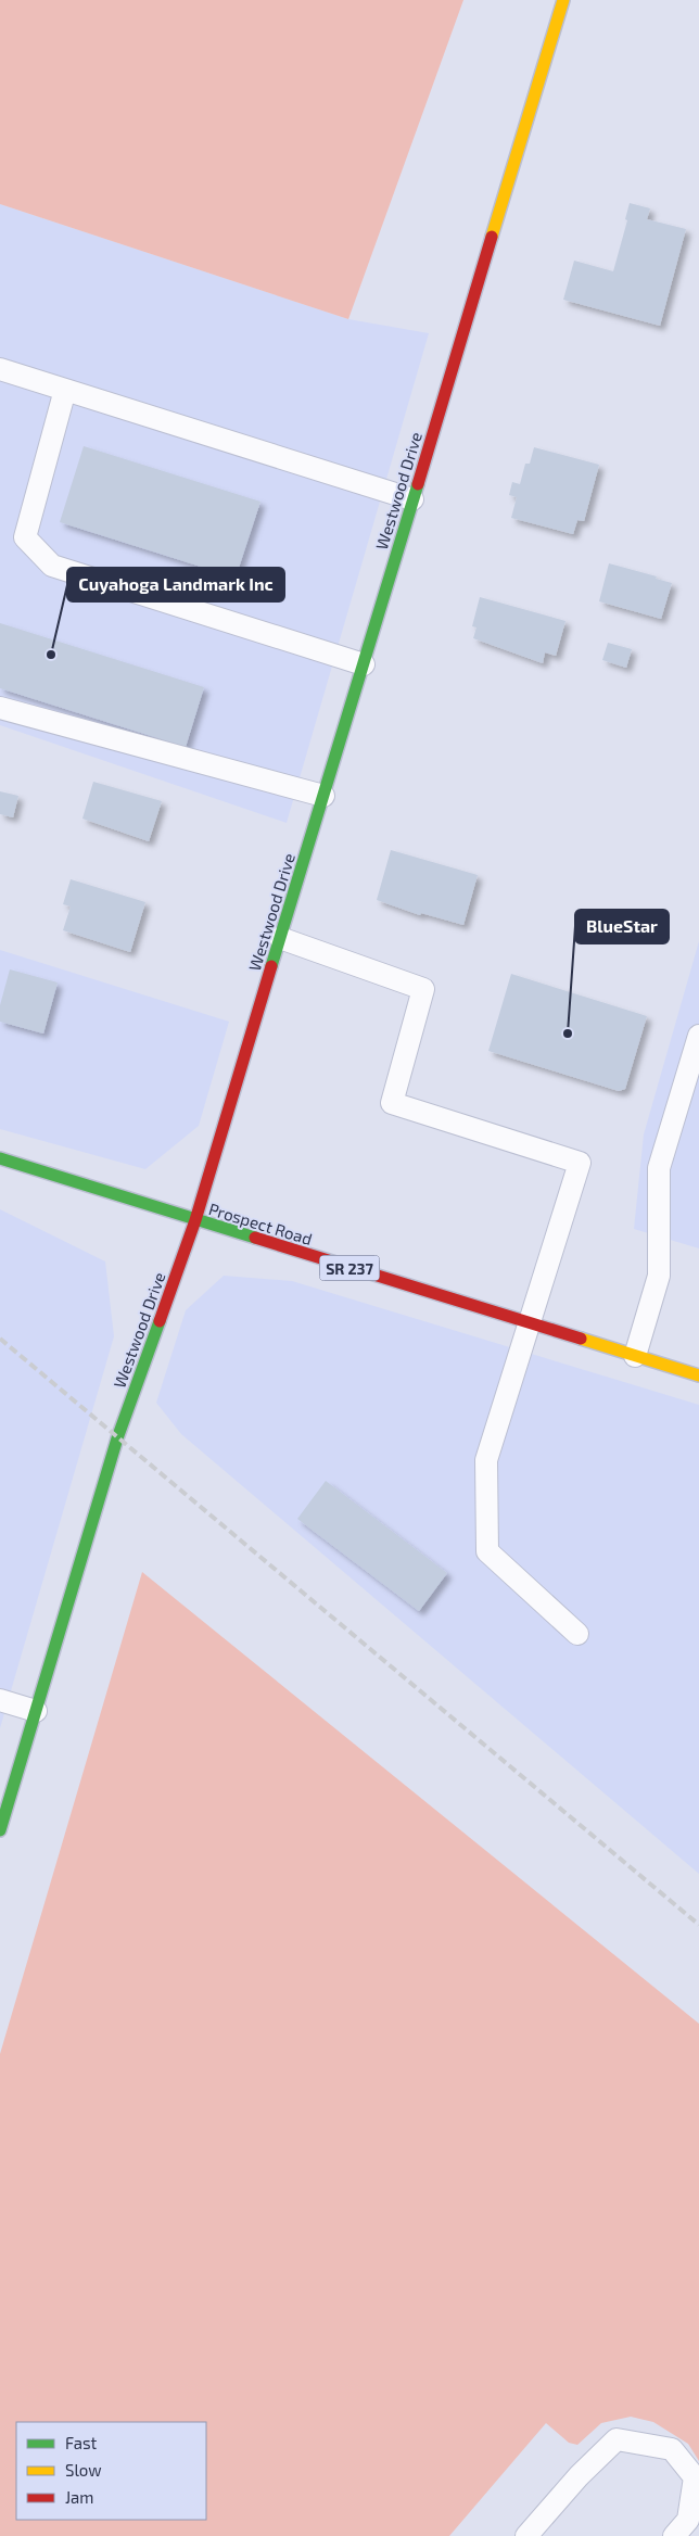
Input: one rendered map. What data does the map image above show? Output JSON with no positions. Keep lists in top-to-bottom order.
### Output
{
  "streets": {
    "street": ["Westwood Drive", "Prospect Road", "SR 237"]
  },
  "crossings": [
    ["Westwood Drive", "Prospect Road"]
  ],
  "places": ["Cuyahoga Landmark Inc", "BlueStar"],
  "legend": ["Fast", "Slow", "Jam"]
}
